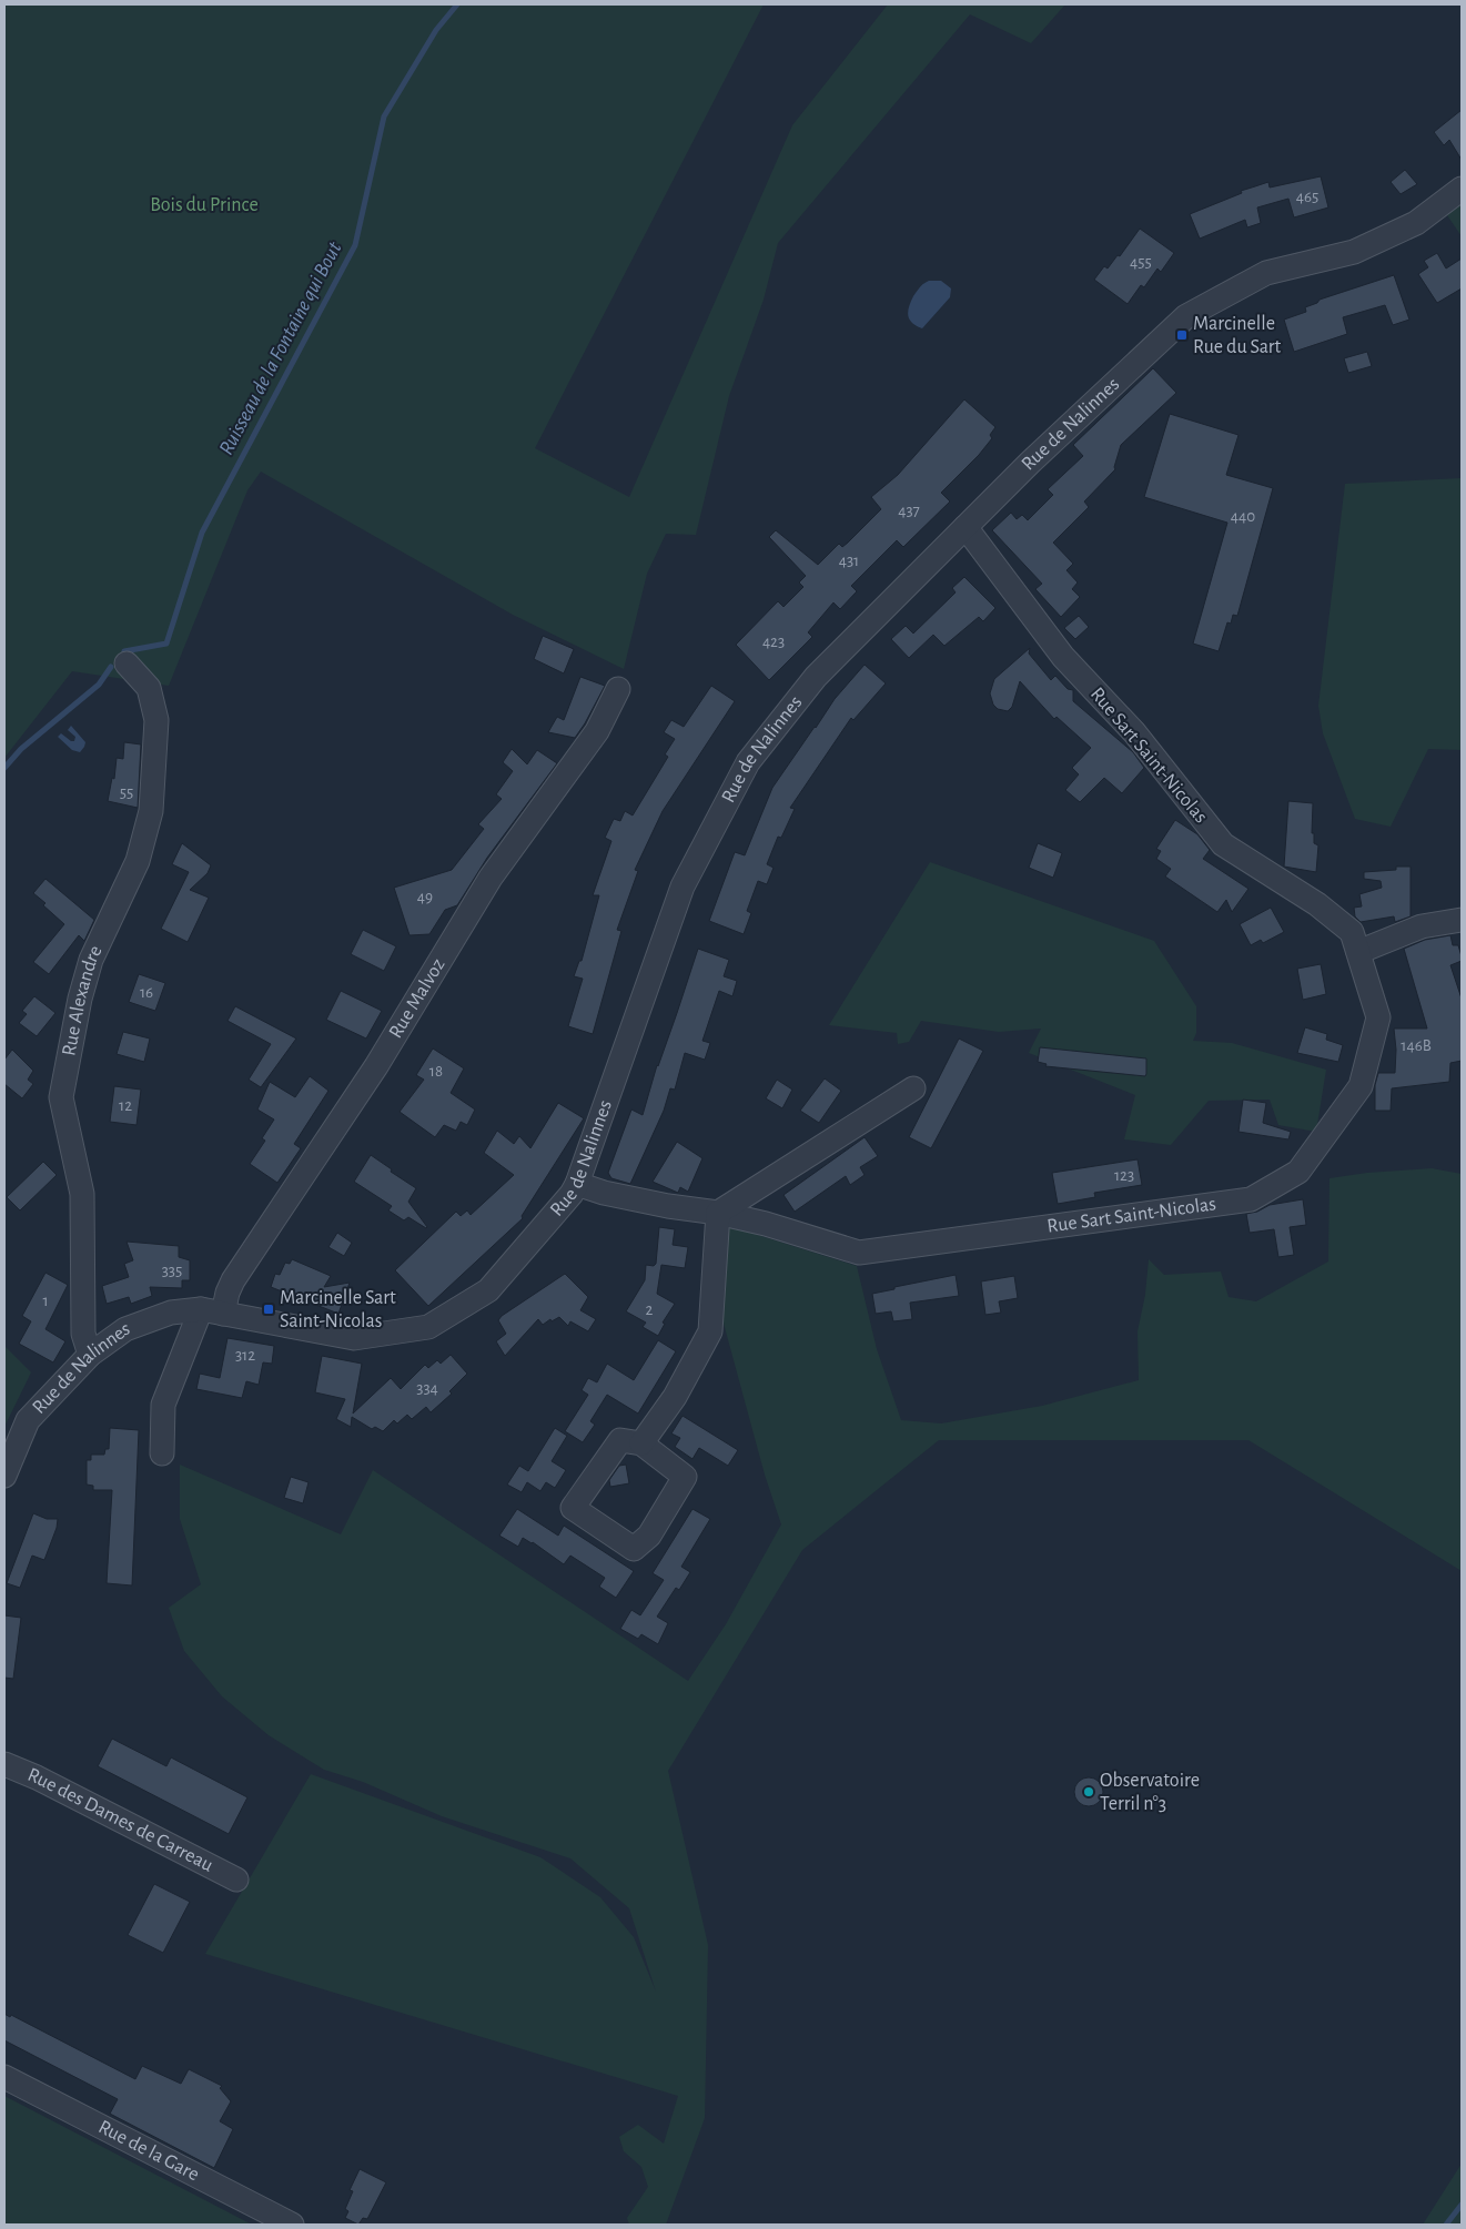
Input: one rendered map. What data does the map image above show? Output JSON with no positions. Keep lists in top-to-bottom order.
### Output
{
  "streets": {
    "street": [
      "Rue de Nalinnes",
      "Rue Sart Saint-Nicolas",
      "Rue Malvoz",
      "Rue Alexandre",
      "Rue des Dames de Carreau",
      "Rue de la Gare"
    ]
  },
  "crossings": [
    ["Rue de Nalinnes", "Rue Sart Saint-Nicolas"],
    ["Rue de Nalinnes", "Rue Malvoz"],
    ["Rue de Nalinnes", "Rue Alexandre"]
  ],
  "water": ["Ruisseau de la Fontaine qui Bout"],
  "parks": ["Bois du Prince"],
  "places": {
    "transit": ["Marcinelle Rue du Sart", "Marcinelle Sart Saint-Nicolas"],
    "other": ["Observatoire Terril n°3"]
  },
  "house_numbers": [
    "465",
    "455",
    "437",
    "440",
    "431",
    "423",
    "55",
    "49",
    "16",
    "146B",
    "18",
    "12",
    "123",
    "335",
    "1",
    "2",
    "312",
    "334"
  ]
}
